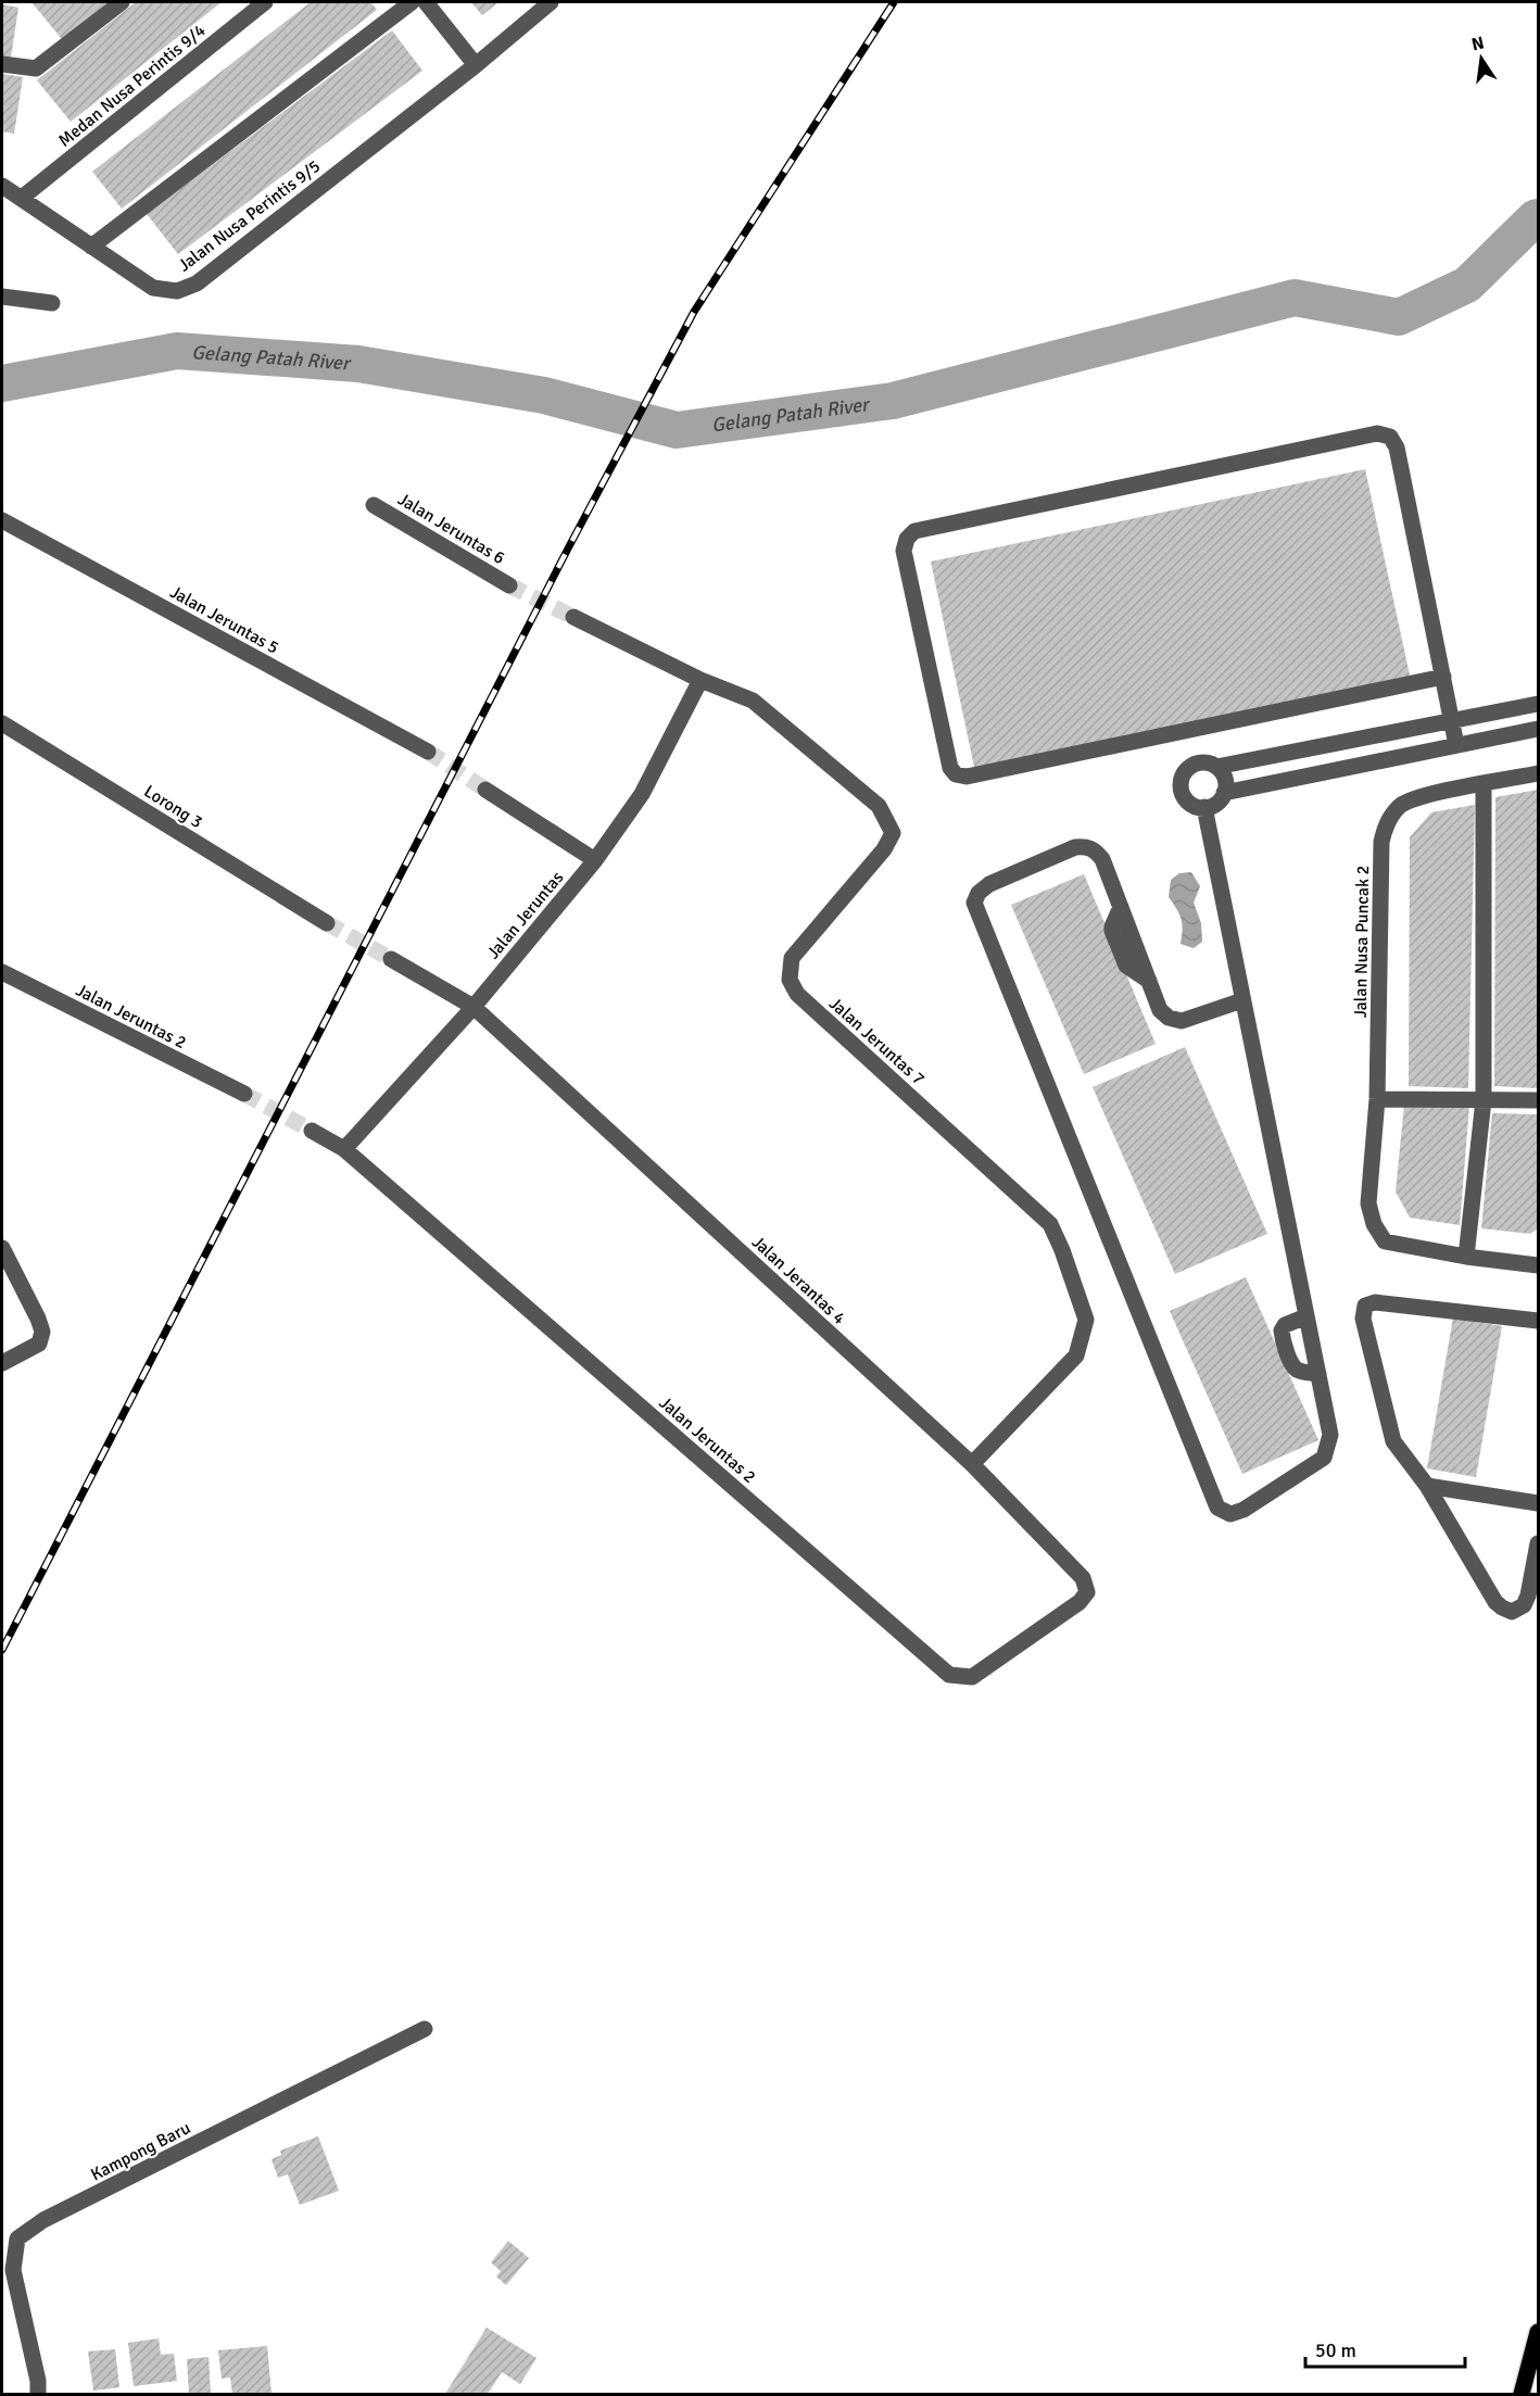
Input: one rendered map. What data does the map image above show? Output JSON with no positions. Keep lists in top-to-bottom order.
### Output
{
  "streets": {
    "street": [
      "Medan Nusa Perintis 9/4",
      "Jalan Nusa Perintis 9/5",
      "Jalan Jeruntas 6",
      "Jalan Jeruntas 5",
      "Lorong 3",
      "Jalan Jeruntas",
      "Jalan Nusa Puncak 2",
      "Jalan Jeruntas 2",
      "Jalan Jeruntas 7",
      "Jalan Jerantas 4",
      "Kampong Baru"
    ]
  },
  "crossings": [
    ["Medan Nusa Perintis 9/4", "Jalan Nusa Perintis 9/5"],
    ["Jalan Jeruntas", "Jalan Jeruntas 2"],
    ["Jalan Jeruntas", "Jalan Jeruntas 7"],
    ["Jalan Jeruntas", "Jalan Jerantas 4"],
    ["Jalan Jeruntas 2", "Jalan Jerantas 4"],
    ["Jalan Jeruntas 7", "Jalan Jerantas 4"]
  ],
  "water": ["Gelang Patah River"],
  "scale_bar": "50 m",
  "north": "top"
}
